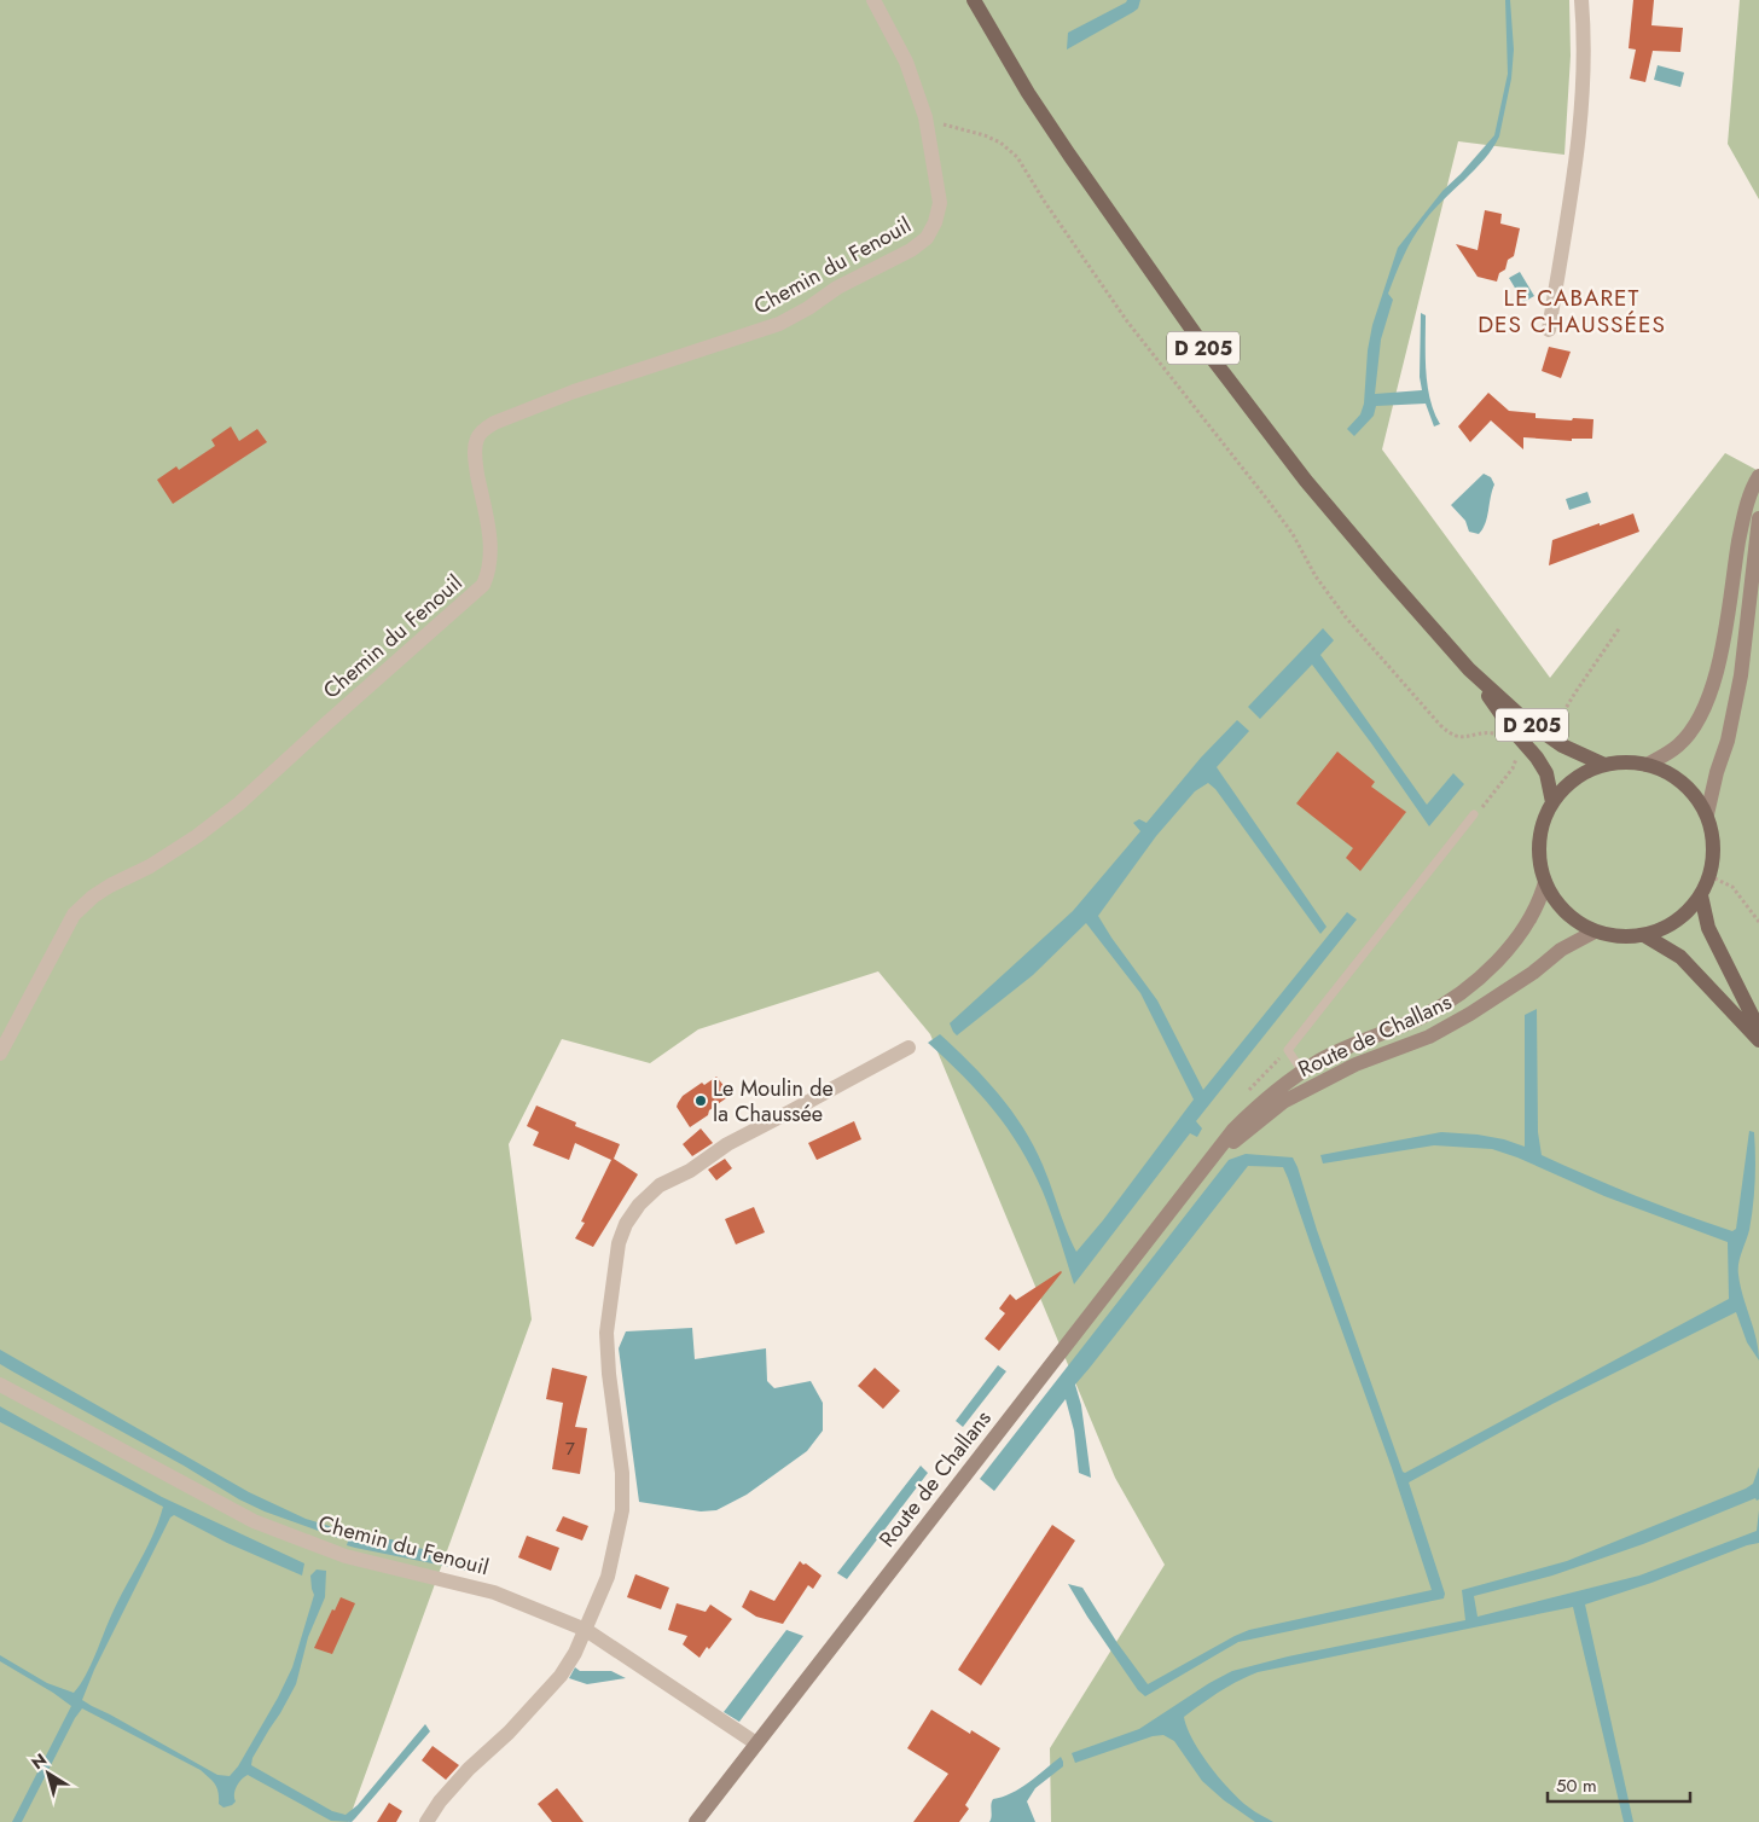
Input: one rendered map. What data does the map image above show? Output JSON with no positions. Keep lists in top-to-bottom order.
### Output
{
  "streets": {
    "main road": ["D 205", "Route de Challans"],
    "street": ["Chemin du Fenouil"]
  },
  "crossings": [
    ["Chemin du Fenouil", "Route de Challans"],
    ["D 205", "Route de Challans"]
  ],
  "districts": ["LE CABARET DES CHAUSSÉES"],
  "places": ["Le Moulin de la Chaussée"],
  "house_numbers": ["7"],
  "scale_bar": "50 m",
  "north": "top left"
}
